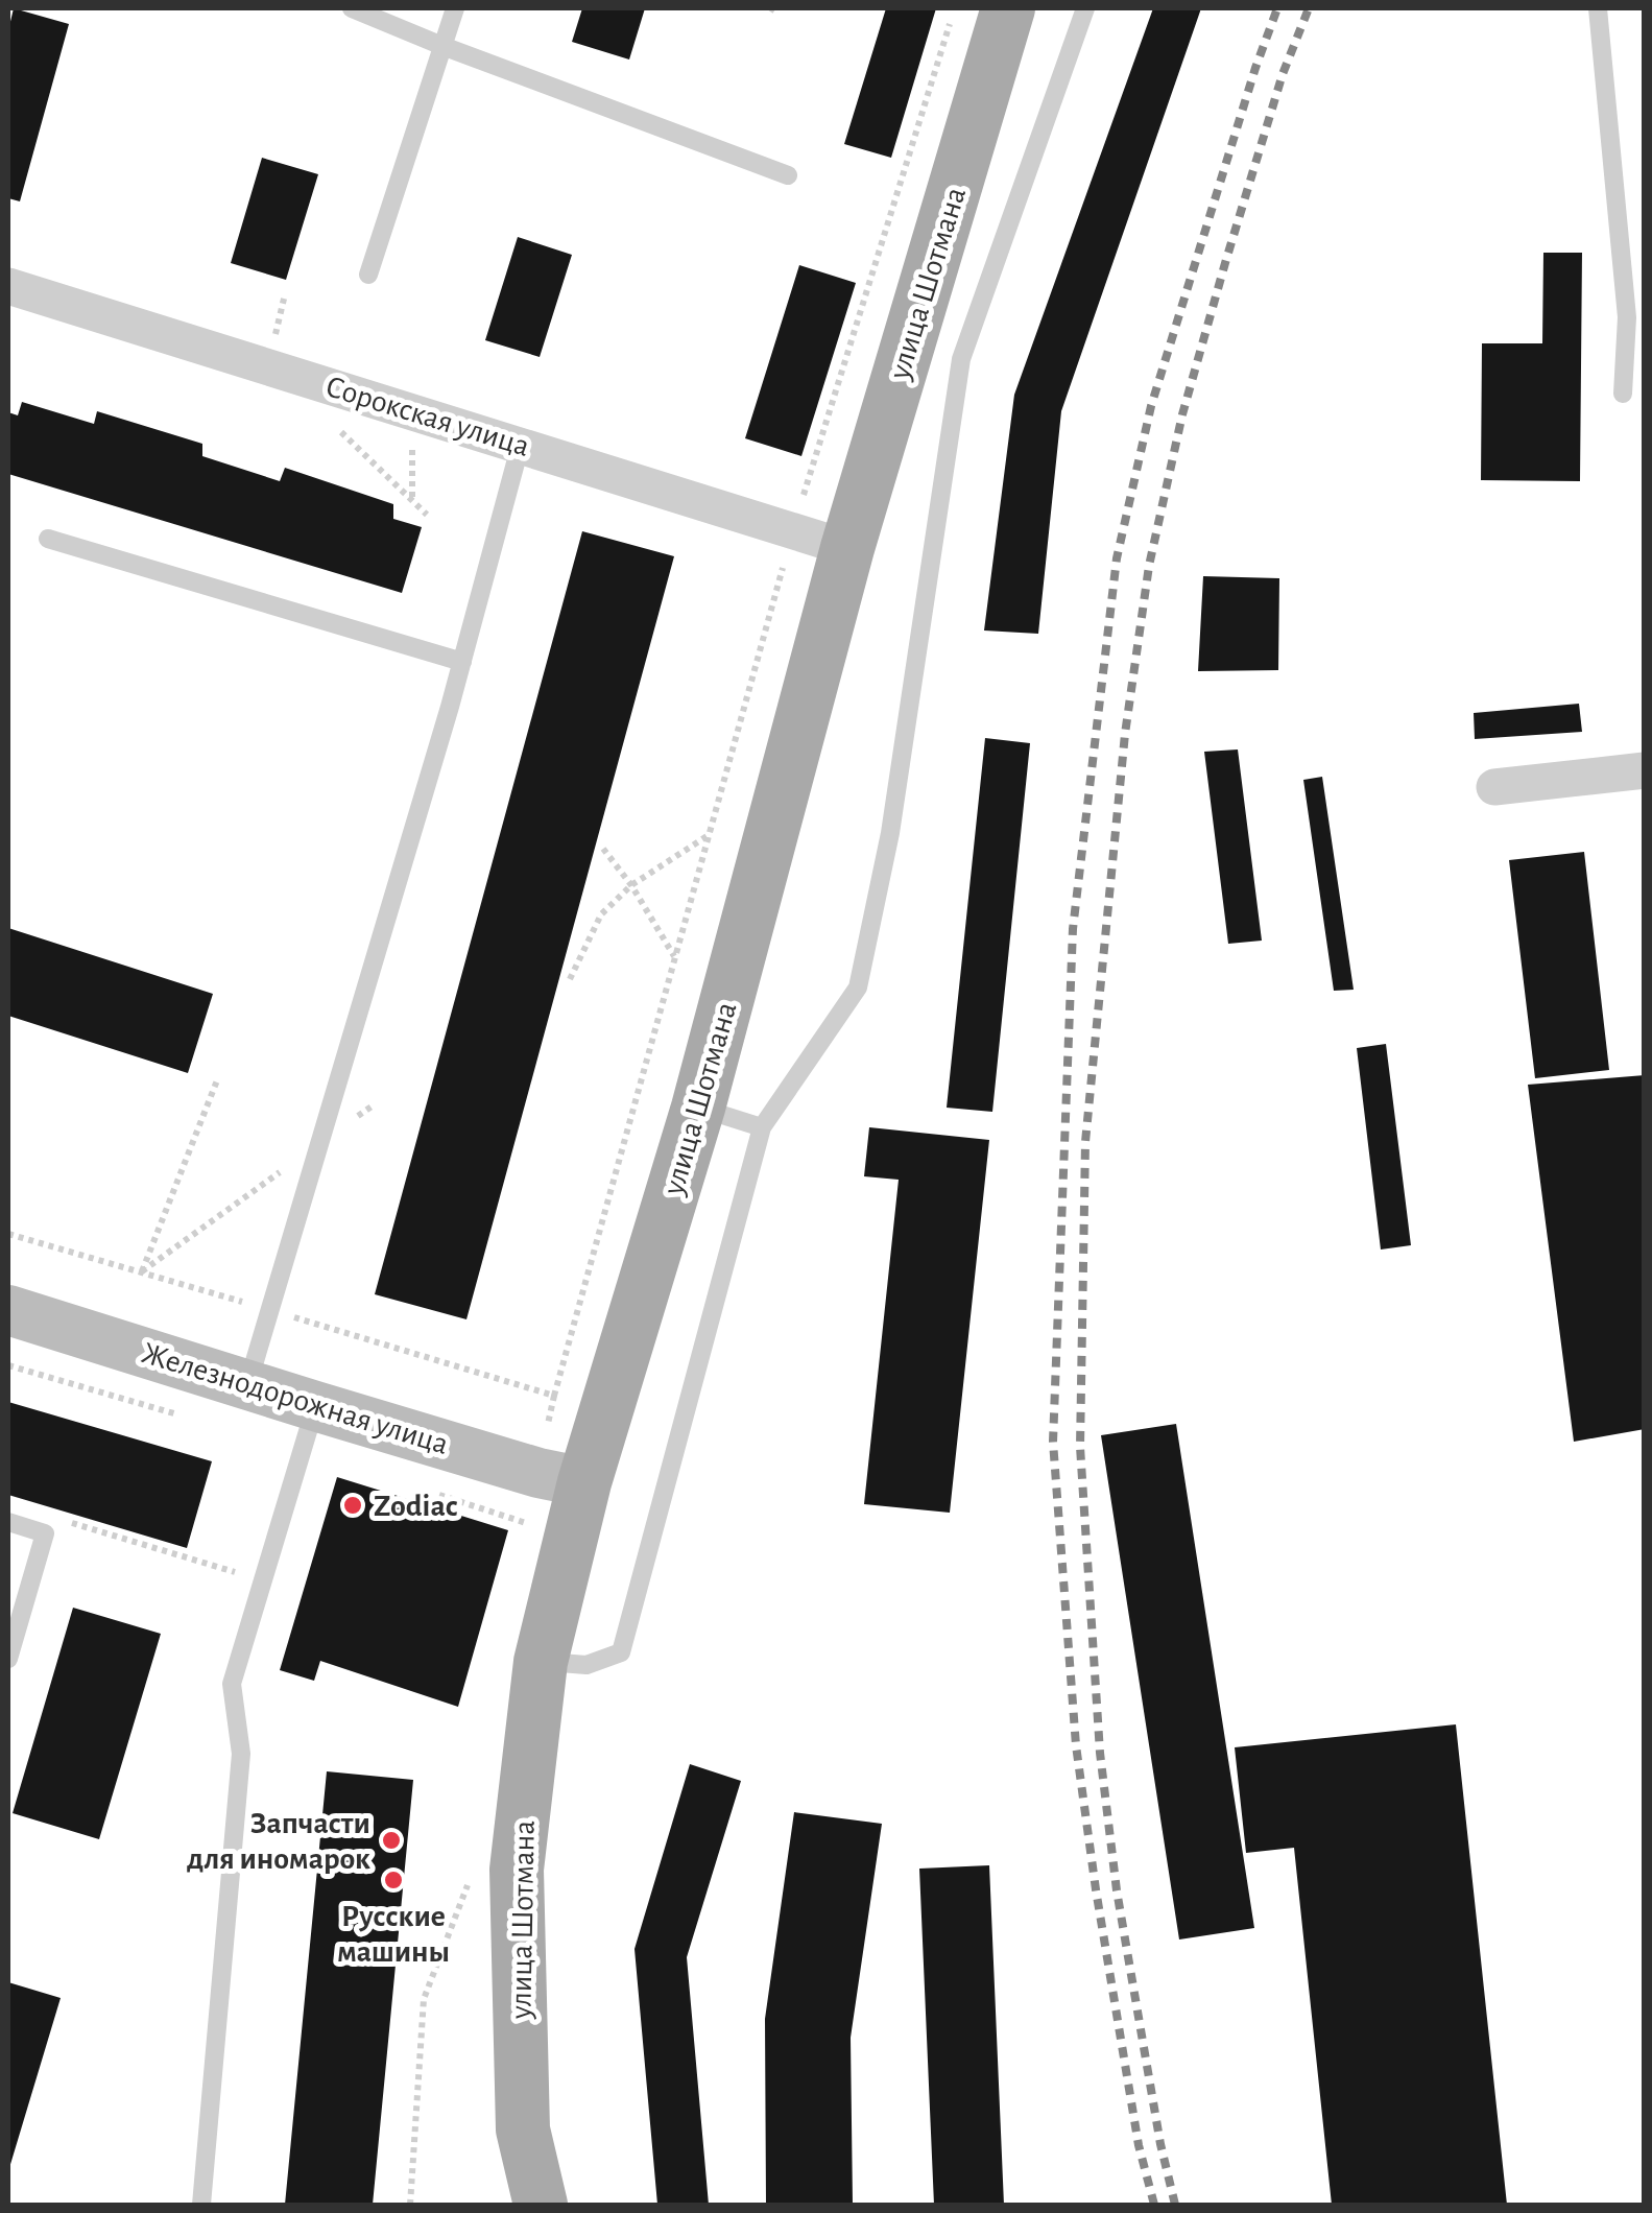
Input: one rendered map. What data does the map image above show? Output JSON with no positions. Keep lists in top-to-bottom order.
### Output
{
  "streets": {
    "main road": ["улица Шотмана"],
    "street": ["Сорокская улица", "Железнодорожная улица"]
  },
  "crossings": [
    ["улица Шотмана", "Сорокская улица"],
    ["улица Шотмана", "Железнодорожная улица"]
  ],
  "places": ["Zodiac", "Запчасти для иномарок", "Русские машины"]
}
